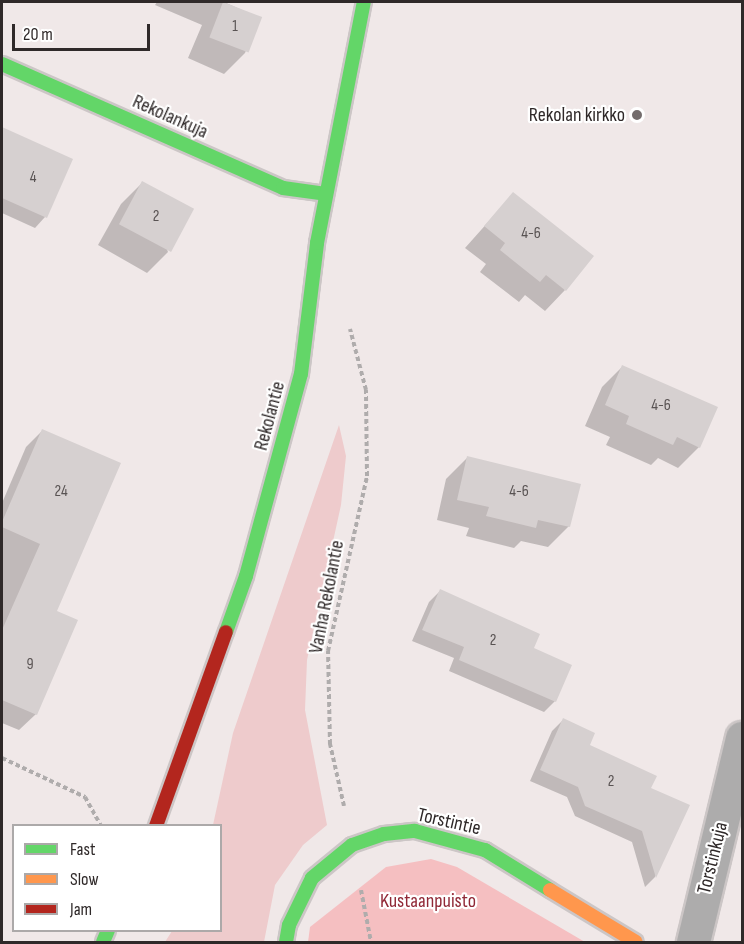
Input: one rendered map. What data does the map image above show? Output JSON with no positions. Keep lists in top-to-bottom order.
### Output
{
  "streets": {
    "main road": ["Rekolankuja", "Rekolantie", "Torstintie"],
    "street": ["Torstinkuja"],
    "path": ["Vanha Rekolantie"]
  },
  "crossings": [
    ["Rekolankuja", "Rekolantie"],
    ["Vanha Rekolantie", "Torstintie"]
  ],
  "parks": ["Kustaanpuisto"],
  "places": ["Rekolan kirkko"],
  "house_numbers": [
    "1",
    "4",
    "2",
    "4-6",
    "4-6",
    "24",
    "4-6",
    "2",
    "9",
    "2"
  ],
  "legend": ["Fast", "Slow", "Jam"],
  "scale_bar": "20 m"
}
